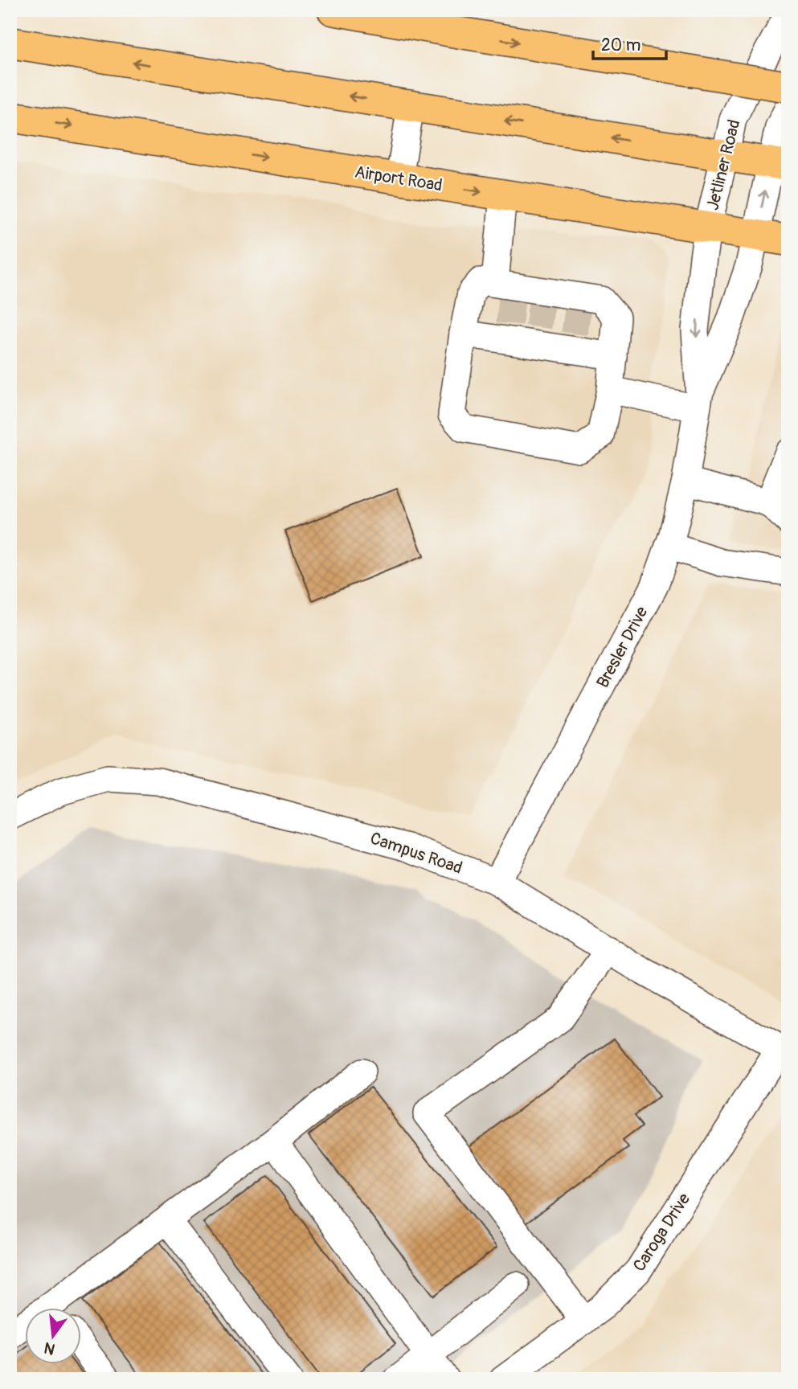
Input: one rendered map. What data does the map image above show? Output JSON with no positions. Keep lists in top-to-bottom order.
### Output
{
  "streets": {
    "main road": ["Airport Road"],
    "street": [
      "Jetliner Road",
      "Bresler Drive",
      "Campus Road",
      "Caroga Drive"
    ]
  },
  "crossings": [
    ["Jetliner Road", "Airport Road"],
    ["Jetliner Road", "Bresler Drive"],
    ["Airport Road", "Bresler Drive"],
    ["Bresler Drive", "Campus Road"],
    ["Campus Road", "Caroga Drive"]
  ],
  "scale_bar": "20 m",
  "north": "bottom"
}
